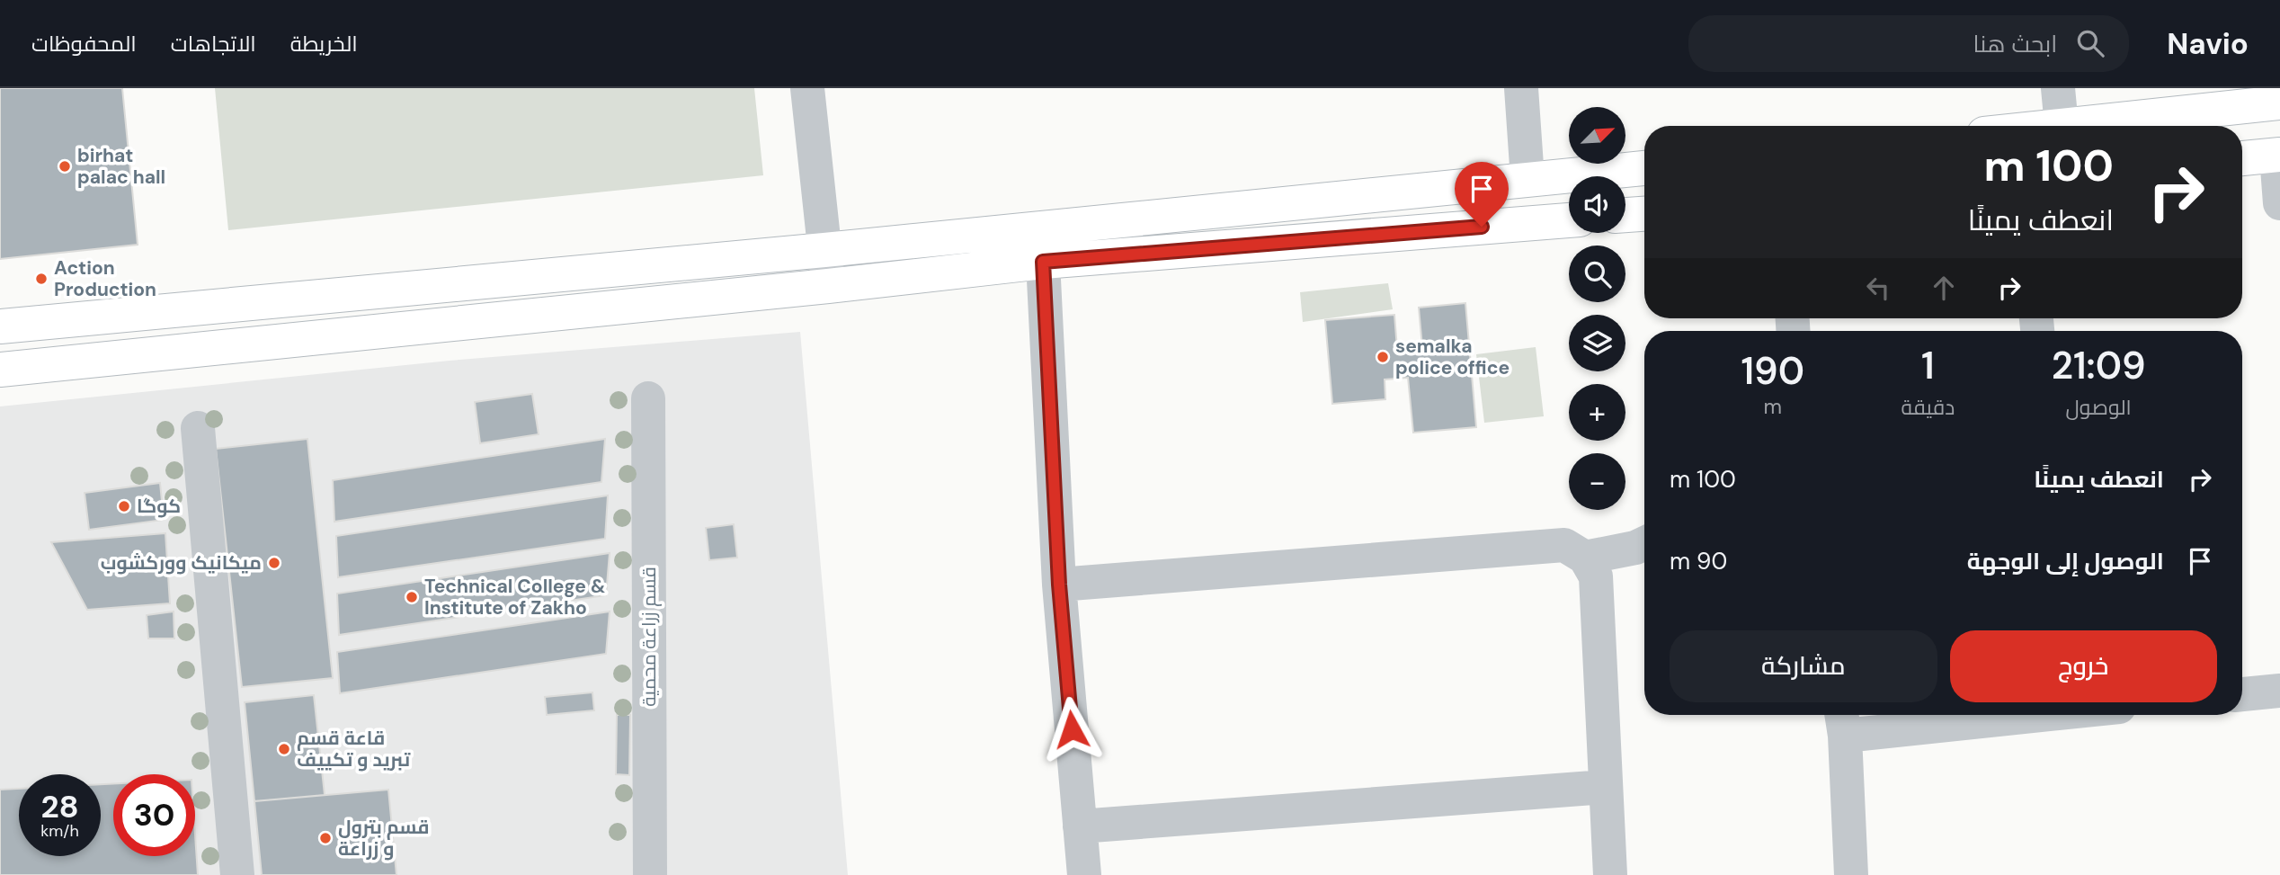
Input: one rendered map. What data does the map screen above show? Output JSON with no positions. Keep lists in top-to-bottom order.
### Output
{
  "streets": {
    "street": ["قسم زراعة محمية"]
  },
  "places": [
    "birhat palac hall",
    "Action Production",
    "semalka police office",
    "كوگا",
    "میکانیک وورکشوب",
    "Technical College & Institute of Zakho",
    "قاعة قسم تبرید و تکییف",
    "قسم بترول و زراعة"
  ],
  "north": "top right",
  "page": {
    "header": "Navio",
    "search": "ابحث هنا",
    "nav": ["الخريطة", "الاتجاهات", "المحفوظات"],
    "map_buttons": ["+", "−"],
    "turn": ["100 m", "انعطف يمينًا"],
    "eta": [
      "21:09",
      "الوصول",
      "1",
      "دقيقة",
      "190",
      "m"
    ],
    "list": [
      {
        "name": "انعطف يمينًا",
        "value": "100 m"
      },
      {
        "name": "الوصول إلى الوجهة",
        "value": "90 m"
      }
    ],
    "buttons": ["خروج", "مشاركة"],
    "speed": "28 km/h",
    "limit": "30"
  }
}
